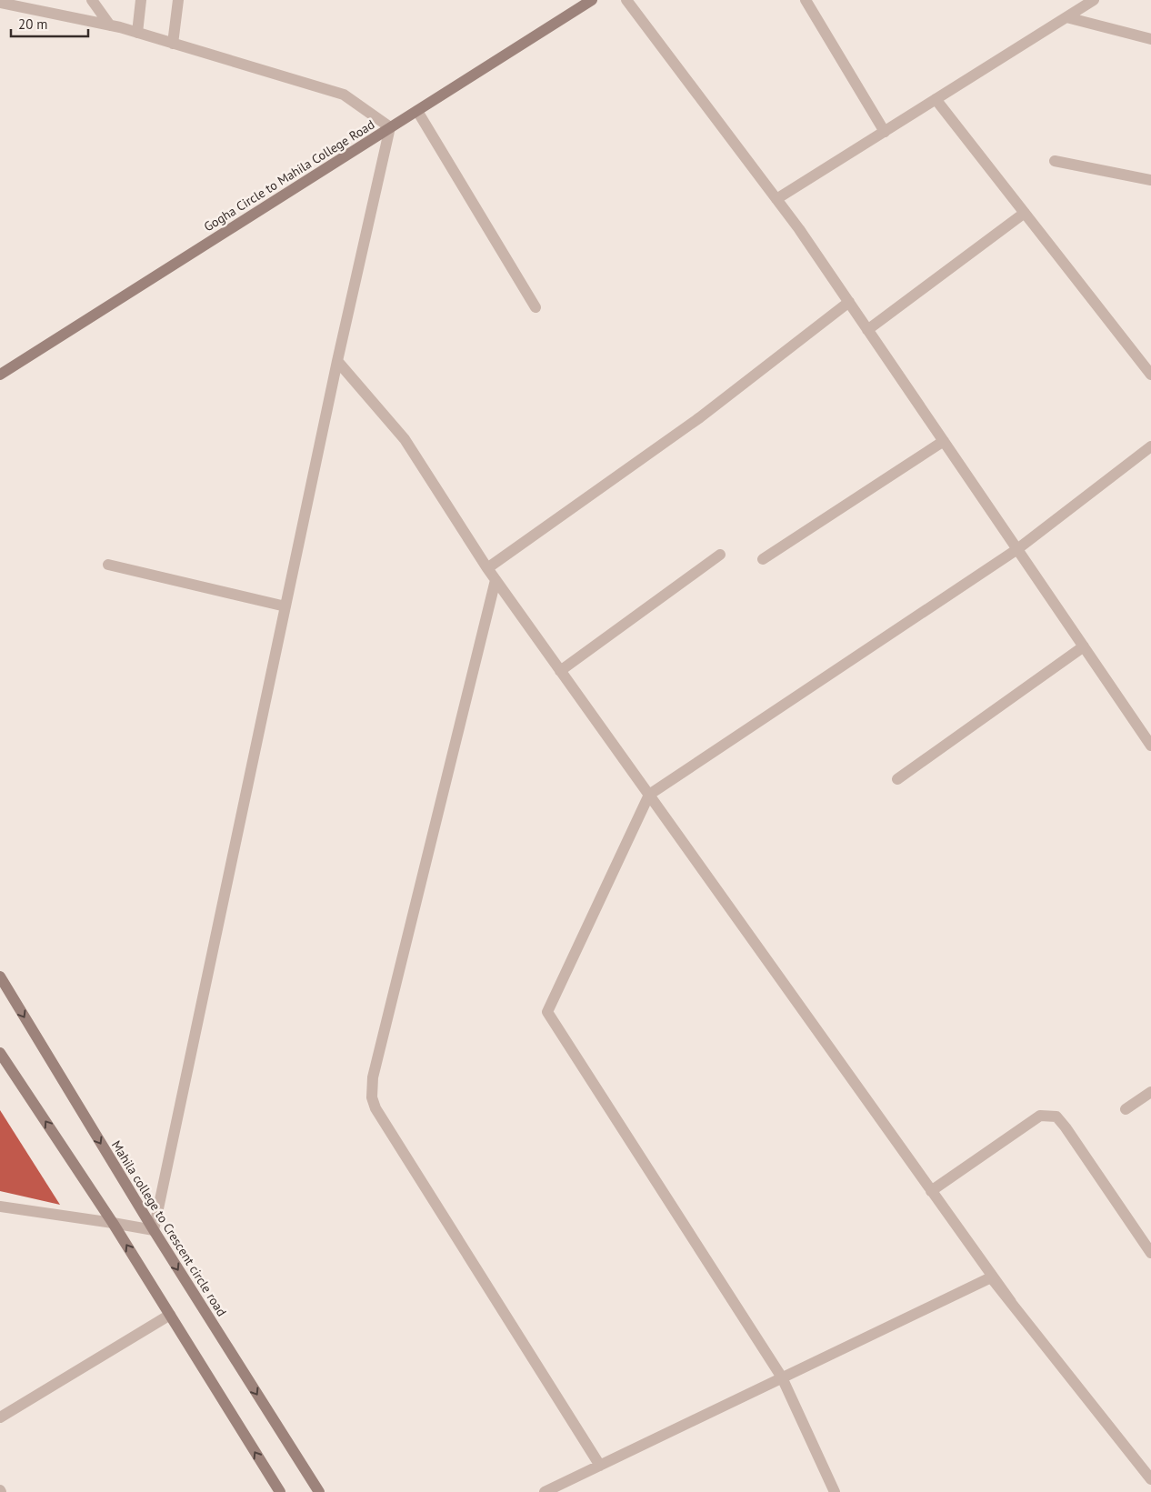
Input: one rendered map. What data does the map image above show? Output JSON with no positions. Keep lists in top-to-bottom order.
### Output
{
  "streets": {
    "main road": ["Gogha Circle to Mahila College Road", "Mahila college to Crescent circle road"]
  },
  "scale_bar": "20 m"
}
